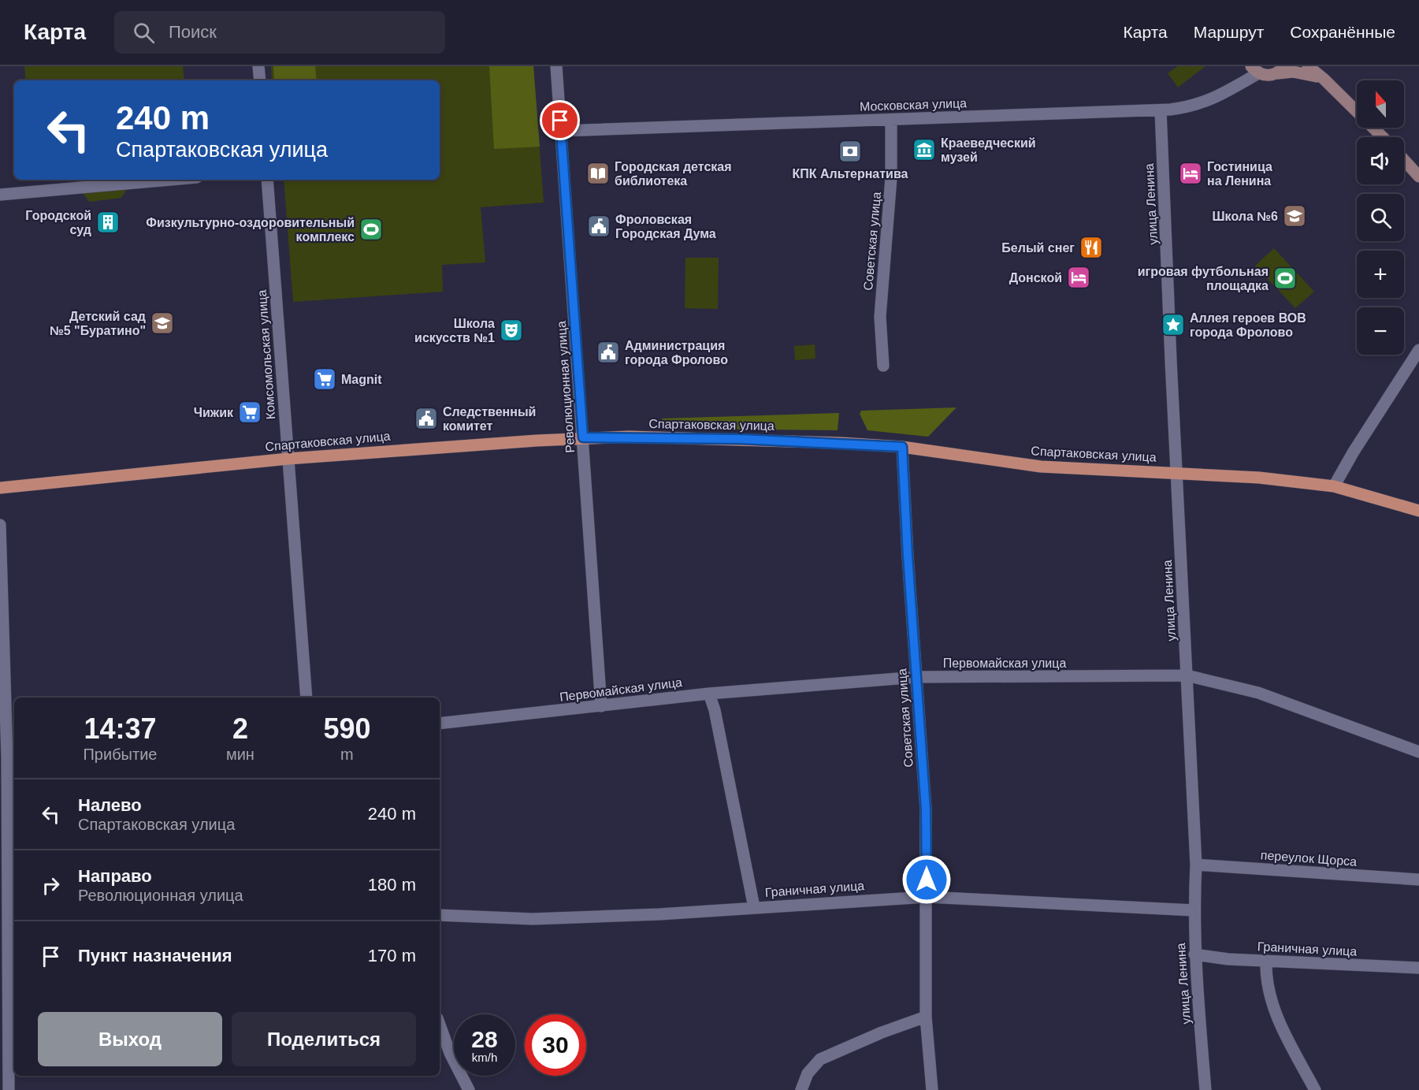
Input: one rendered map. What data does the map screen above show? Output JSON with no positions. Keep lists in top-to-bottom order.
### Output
{
  "streets": {
    "main road": ["Спартаковская улица"],
    "street": [
      "Московская улица",
      "улица Ленина",
      "Советская улица",
      "Комсомольская улица",
      "Революционная улица",
      "Первомайская улица",
      "переулок Щорса",
      "Граничная улица"
    ]
  },
  "crossings": [
    ["Московская улица", "улица Ленина"],
    ["Московская улица", "Советская улица"],
    ["Московская улица", "Революционная улица"],
    ["улица Ленина", "Спартаковская улица"],
    ["улица Ленина", "Первомайская улица"],
    ["улица Ленина", "переулок Щорса"],
    ["улица Ленина", "Граничная улица"],
    ["Советская улица", "Спартаковская улица"],
    ["Советская улица", "Первомайская улица"],
    ["Советская улица", "Граничная улица"],
    ["Комсомольская улица", "Спартаковская улица"],
    ["Революционная улица", "Спартаковская улица"],
    ["Революционная улица", "Первомайская улица"]
  ],
  "places": {
    "museum": ["Краеведческий музей"],
    "bank": ["КПК Альтернатива"],
    "library": ["Городская детская библиотека"],
    "hotel": ["Гостиница на Ленина", "Донской"],
    "school or university": ["Школа №6", "Детский сад №5 \"Буратино\""],
    "building": ["Городской суд"],
    "public building": ["Фроловская Городская Дума", "Администрация города Фролово", "Следственный комитет"],
    "sports": ["Физкультурно-оздоровительный комплекс", "игровая футбольная площадка"],
    "restaurant": ["Белый снег"],
    "place": ["Аллея героев ВОВ города Фролово"],
    "theatre": ["Школа искусств №1"],
    "supermarket": ["Magnit", "Чижик"]
  },
  "north": "top",
  "page": {
    "header": "Карта",
    "search": "Поиск",
    "nav": ["Карта", "Маршрут", "Сохранённые"],
    "map_buttons": ["+", "−"],
    "turn": ["240 m", "Спартаковская улица"],
    "eta": [
      "14:37",
      "Прибытие",
      "2",
      "мин",
      "590",
      "m"
    ],
    "list": [
      {
        "name": "Налево",
        "note": "Спартаковская улица",
        "value": "240 m"
      },
      {
        "name": "Направо",
        "note": "Революционная улица",
        "value": "180 m"
      },
      {
        "name": "Пункт назначения",
        "value": "170 m"
      }
    ],
    "buttons": ["Выход", "Поделиться"],
    "speed": "28 km/h",
    "limit": "30"
  }
}
